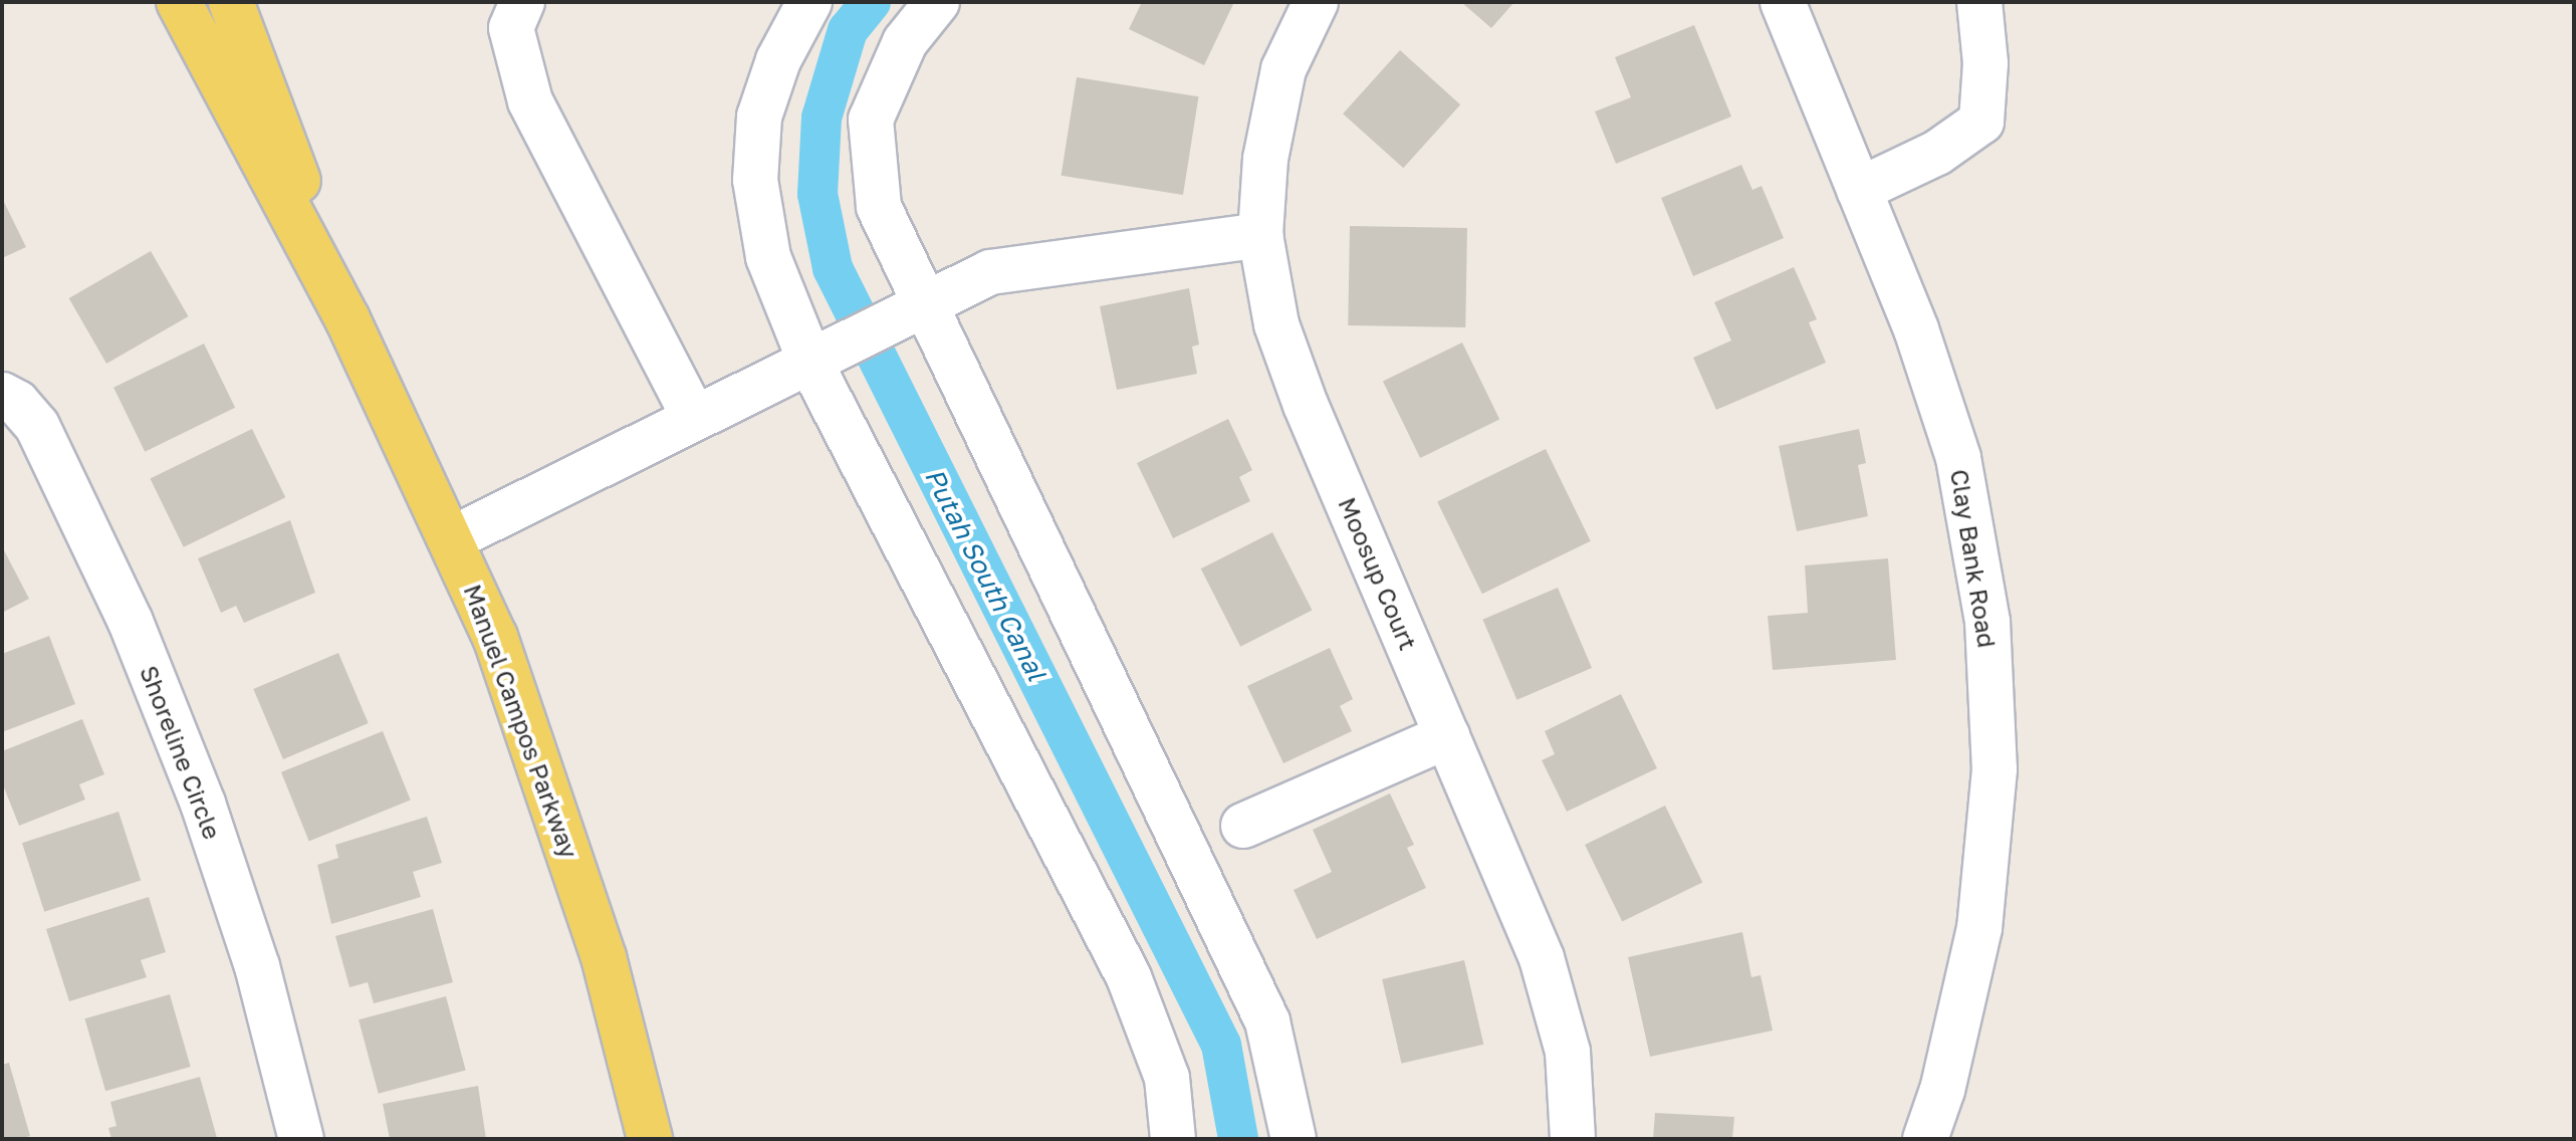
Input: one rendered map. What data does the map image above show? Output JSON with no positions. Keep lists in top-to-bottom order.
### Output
{
  "streets": {
    "main road": ["Manuel Campos Parkway"],
    "street": ["Clay Bank Road", "Moosup Court", "Shoreline Circle"]
  },
  "water": ["Putah South Canal"]
}
